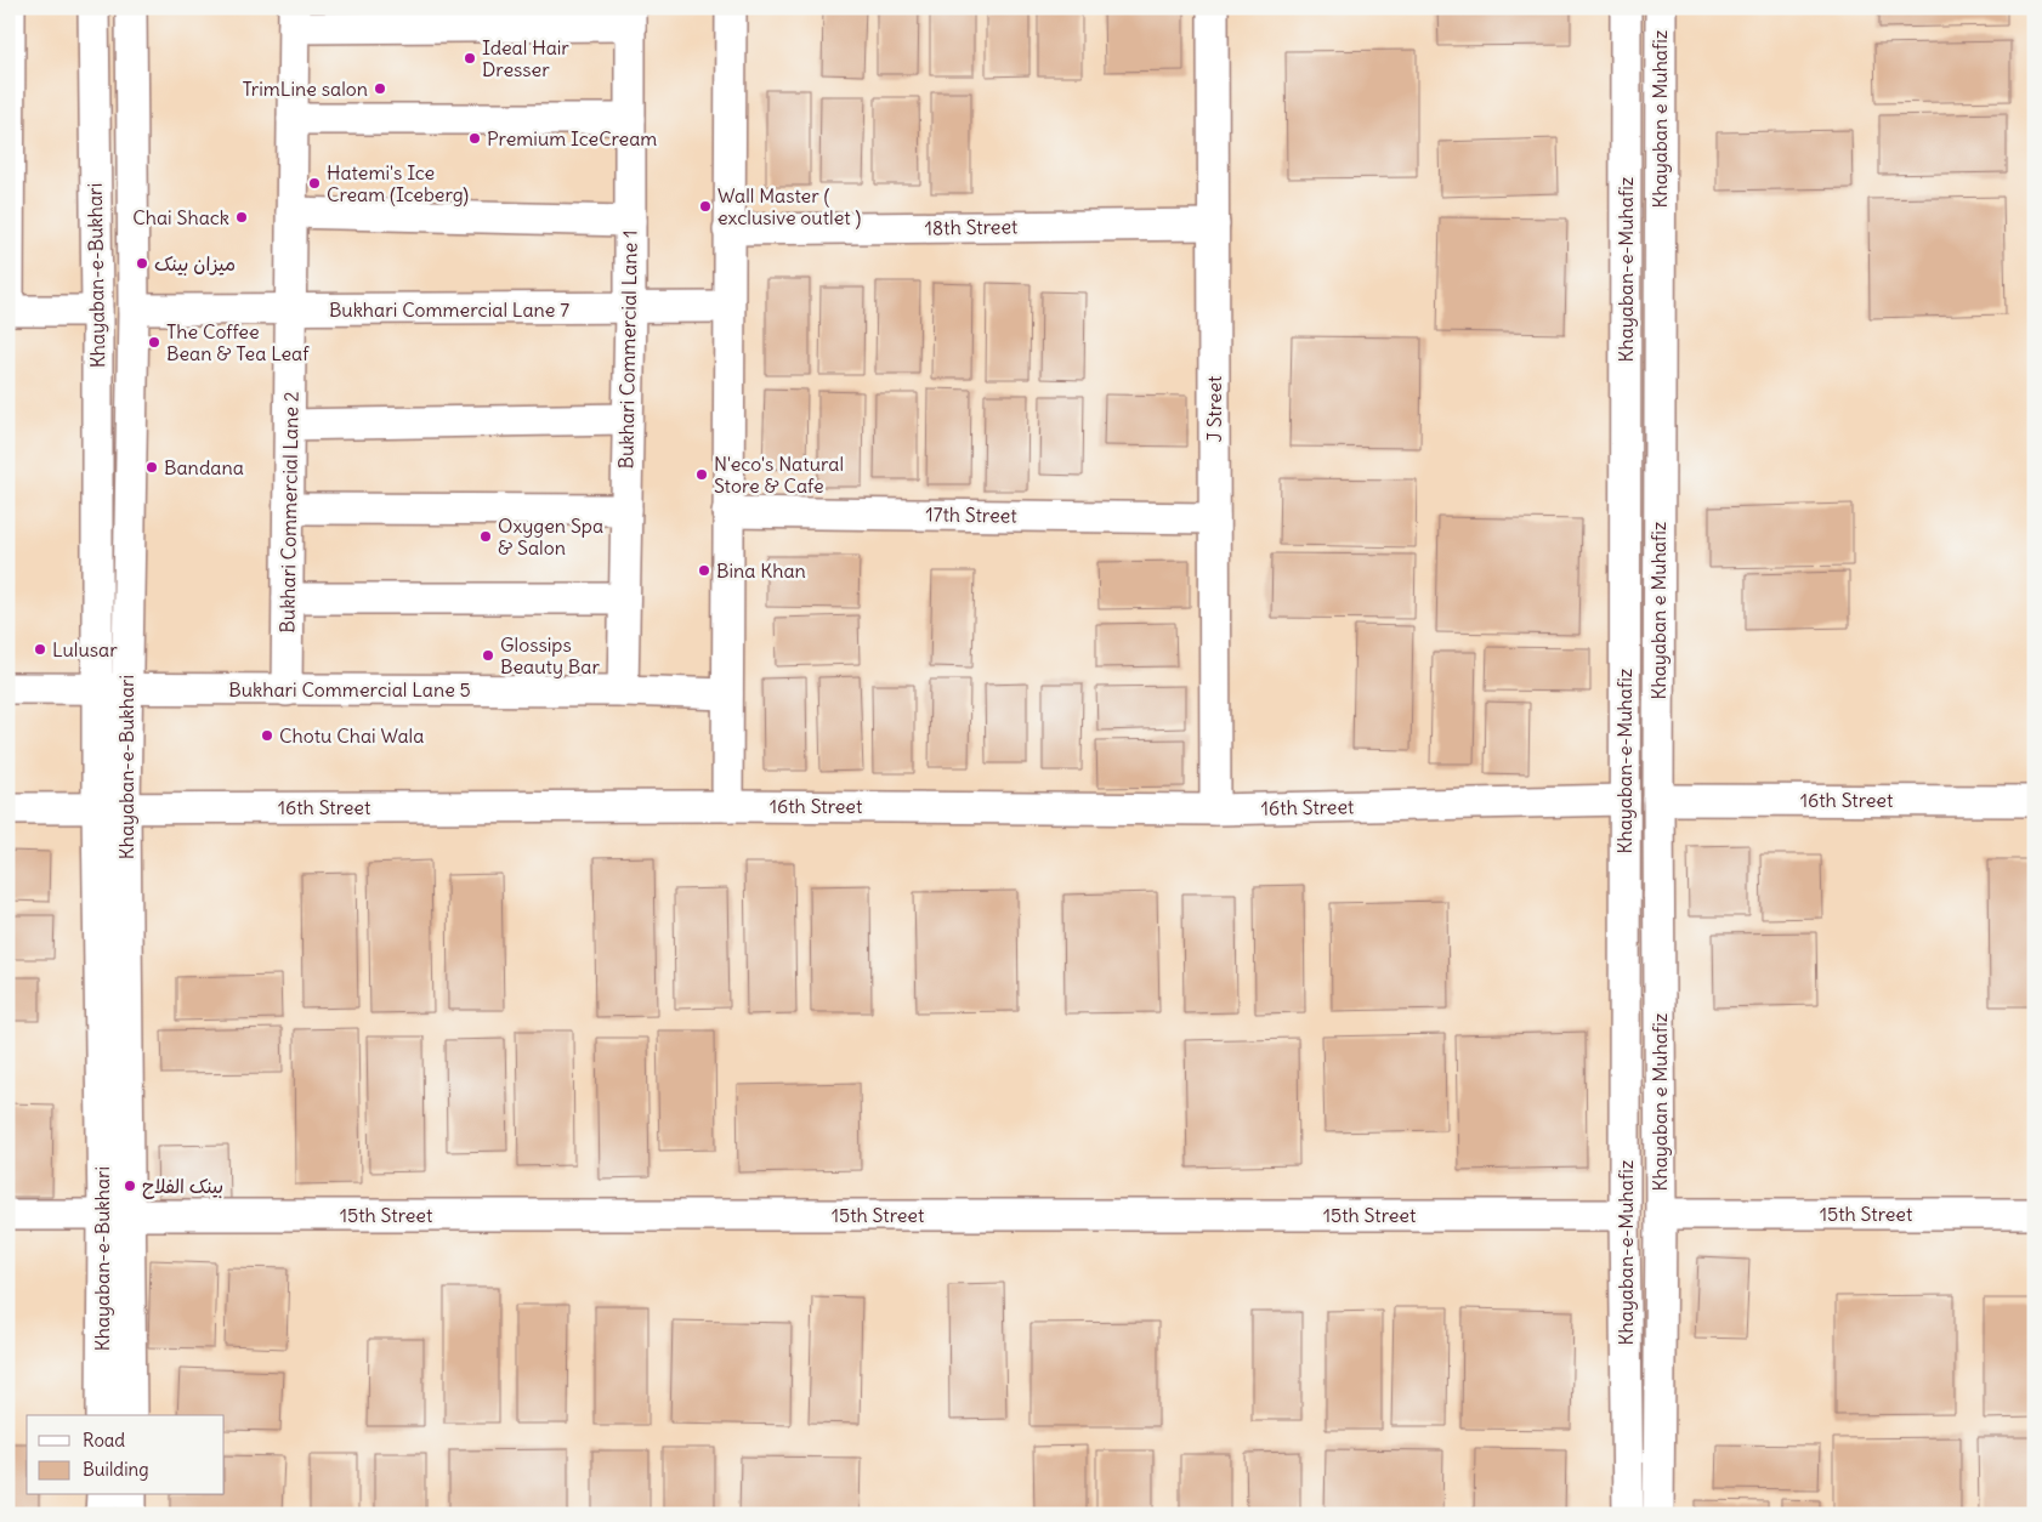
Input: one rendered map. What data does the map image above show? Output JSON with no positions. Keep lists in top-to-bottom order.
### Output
{
  "streets": {
    "street": [
      "Khayaban e Muhafiz",
      "18th Street",
      "Khayaban-e-Muhafiz",
      "Khayaban-e-Bukhari",
      "Bukhari Commercial Lane 7",
      "Bukhari Commercial Lane 1",
      "J Street",
      "Bukhari Commercial Lane 2",
      "17th Street",
      "Bukhari Commercial Lane 5",
      "16th Street",
      "15th Street"
    ]
  },
  "crossings": [
    ["Khayaban e Muhafiz", "Khayaban-e-Muhafiz"],
    ["Khayaban e Muhafiz", "16th Street"],
    ["Khayaban e Muhafiz", "15th Street"],
    ["18th Street", "J Street"],
    ["Khayaban-e-Muhafiz", "16th Street"],
    ["Khayaban-e-Muhafiz", "15th Street"],
    ["Khayaban-e-Bukhari", "Bukhari Commercial Lane 7"],
    ["Khayaban-e-Bukhari", "Bukhari Commercial Lane 5"],
    ["Khayaban-e-Bukhari", "16th Street"],
    ["Khayaban-e-Bukhari", "15th Street"],
    ["Bukhari Commercial Lane 7", "Bukhari Commercial Lane 1"],
    ["Bukhari Commercial Lane 7", "Bukhari Commercial Lane 2"],
    ["Bukhari Commercial Lane 1", "Bukhari Commercial Lane 5"],
    ["J Street", "17th Street"],
    ["J Street", "16th Street"],
    ["Bukhari Commercial Lane 2", "Bukhari Commercial Lane 5"]
  ],
  "places": [
    "Ideal Hair Dresser",
    "TrimLine salon",
    "Premium IceCream",
    "Hatemi's Ice Cream (Iceberg)",
    "Wall Master ( exclusive outlet )",
    "Chai Shack",
    "میزان بینک",
    "The Coffee Bean & Tea Leaf",
    "Bandana",
    "N'eco's Natural Store & Cafe",
    "Oxygen Spa & Salon",
    "Bina Khan",
    "Lulusar",
    "Glossips Beauty Bar",
    "Chotu Chai Wala",
    "بینک الفلاح"
  ],
  "legend": ["Road", "Building"]
}
